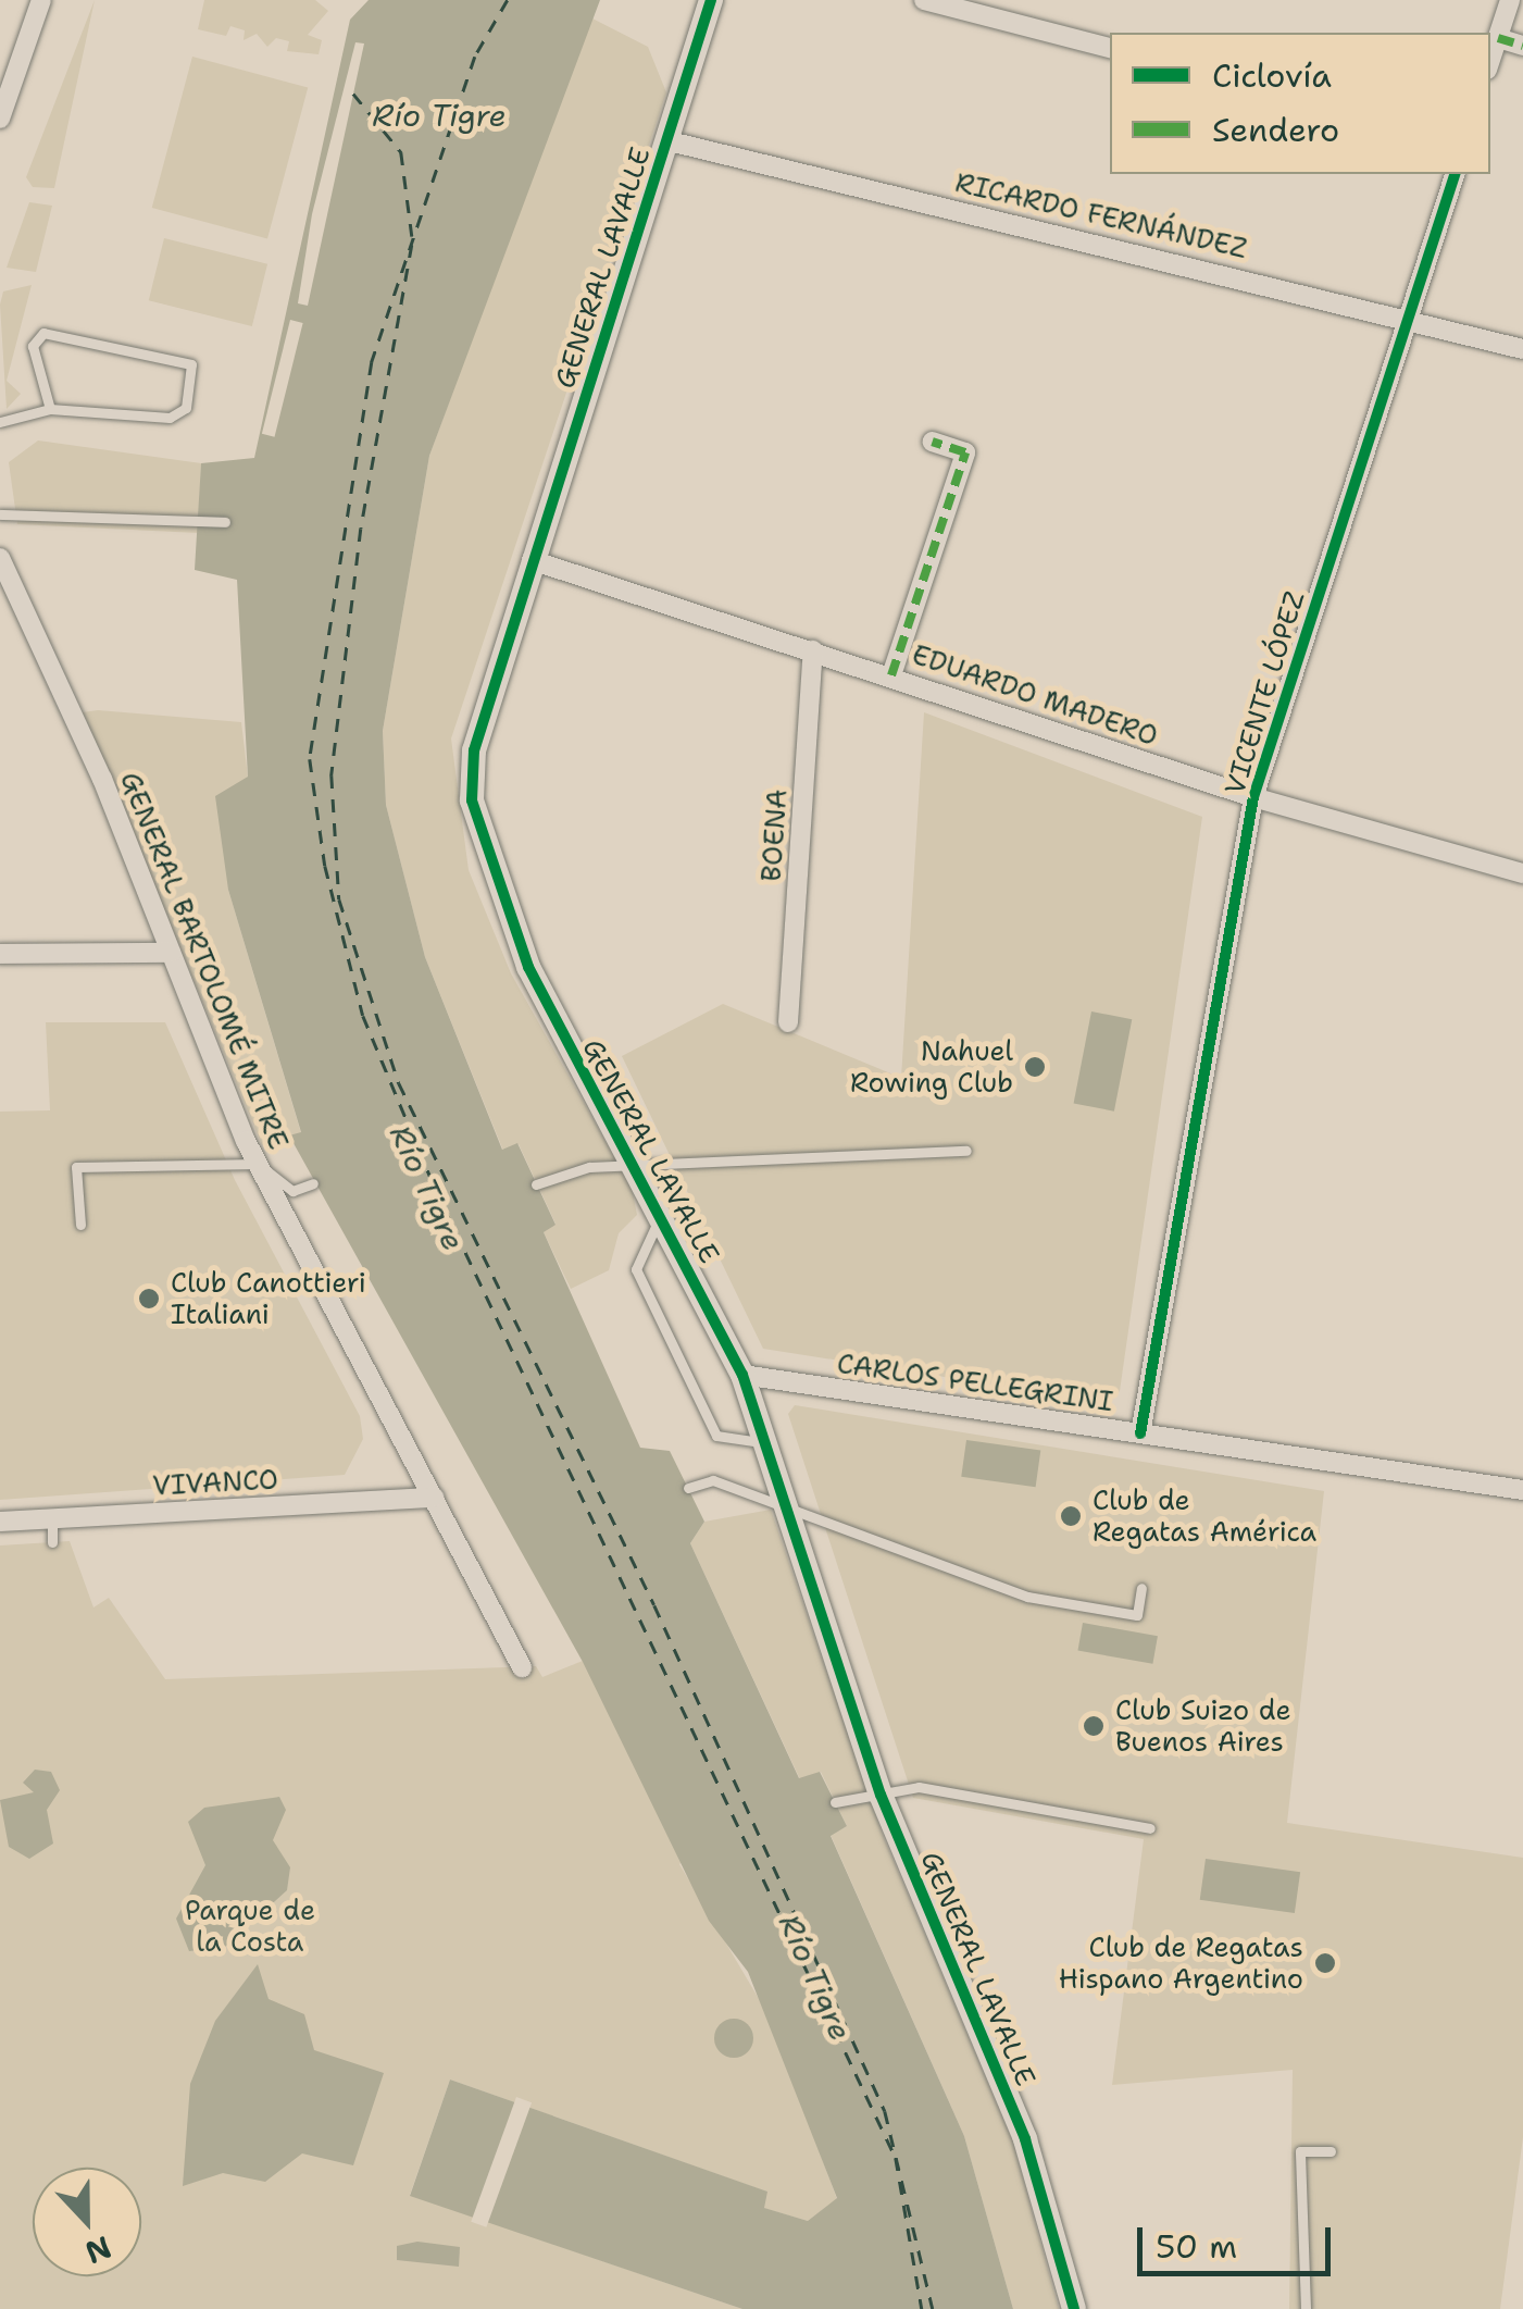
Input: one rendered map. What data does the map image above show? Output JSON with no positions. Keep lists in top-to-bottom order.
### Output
{
  "streets": {
    "street": [
      "RICARDO FERNÁNDEZ",
      "GENERAL LAVALLE",
      "VICENTE LÓPEZ",
      "EDUARDO MADERO",
      "BOENA",
      "GENERAL BARTOLOMÉ MITRE",
      "CARLOS PELLEGRINI",
      "VIVANCO"
    ]
  },
  "crossings": [
    ["RICARDO FERNÁNDEZ", "GENERAL LAVALLE"],
    ["RICARDO FERNÁNDEZ", "VICENTE LÓPEZ"],
    ["GENERAL LAVALLE", "EDUARDO MADERO"],
    ["GENERAL LAVALLE", "CARLOS PELLEGRINI"],
    ["VICENTE LÓPEZ", "EDUARDO MADERO"],
    ["VICENTE LÓPEZ", "CARLOS PELLEGRINI"],
    ["EDUARDO MADERO", "BOENA"],
    ["GENERAL BARTOLOMÉ MITRE", "VIVANCO"]
  ],
  "water": ["Río Tigre"],
  "parks": ["Parque de la Costa"],
  "places": [
    "Nahuel Rowing Club",
    "Club Canottieri Italiani",
    "Club de Regatas América",
    "Club Suizo de Buenos Aires",
    "Club de Regatas Hispano Argentino"
  ],
  "legend": ["Ciclovía", "Sendero"],
  "scale_bar": "50 m",
  "north": "bottom"
}
